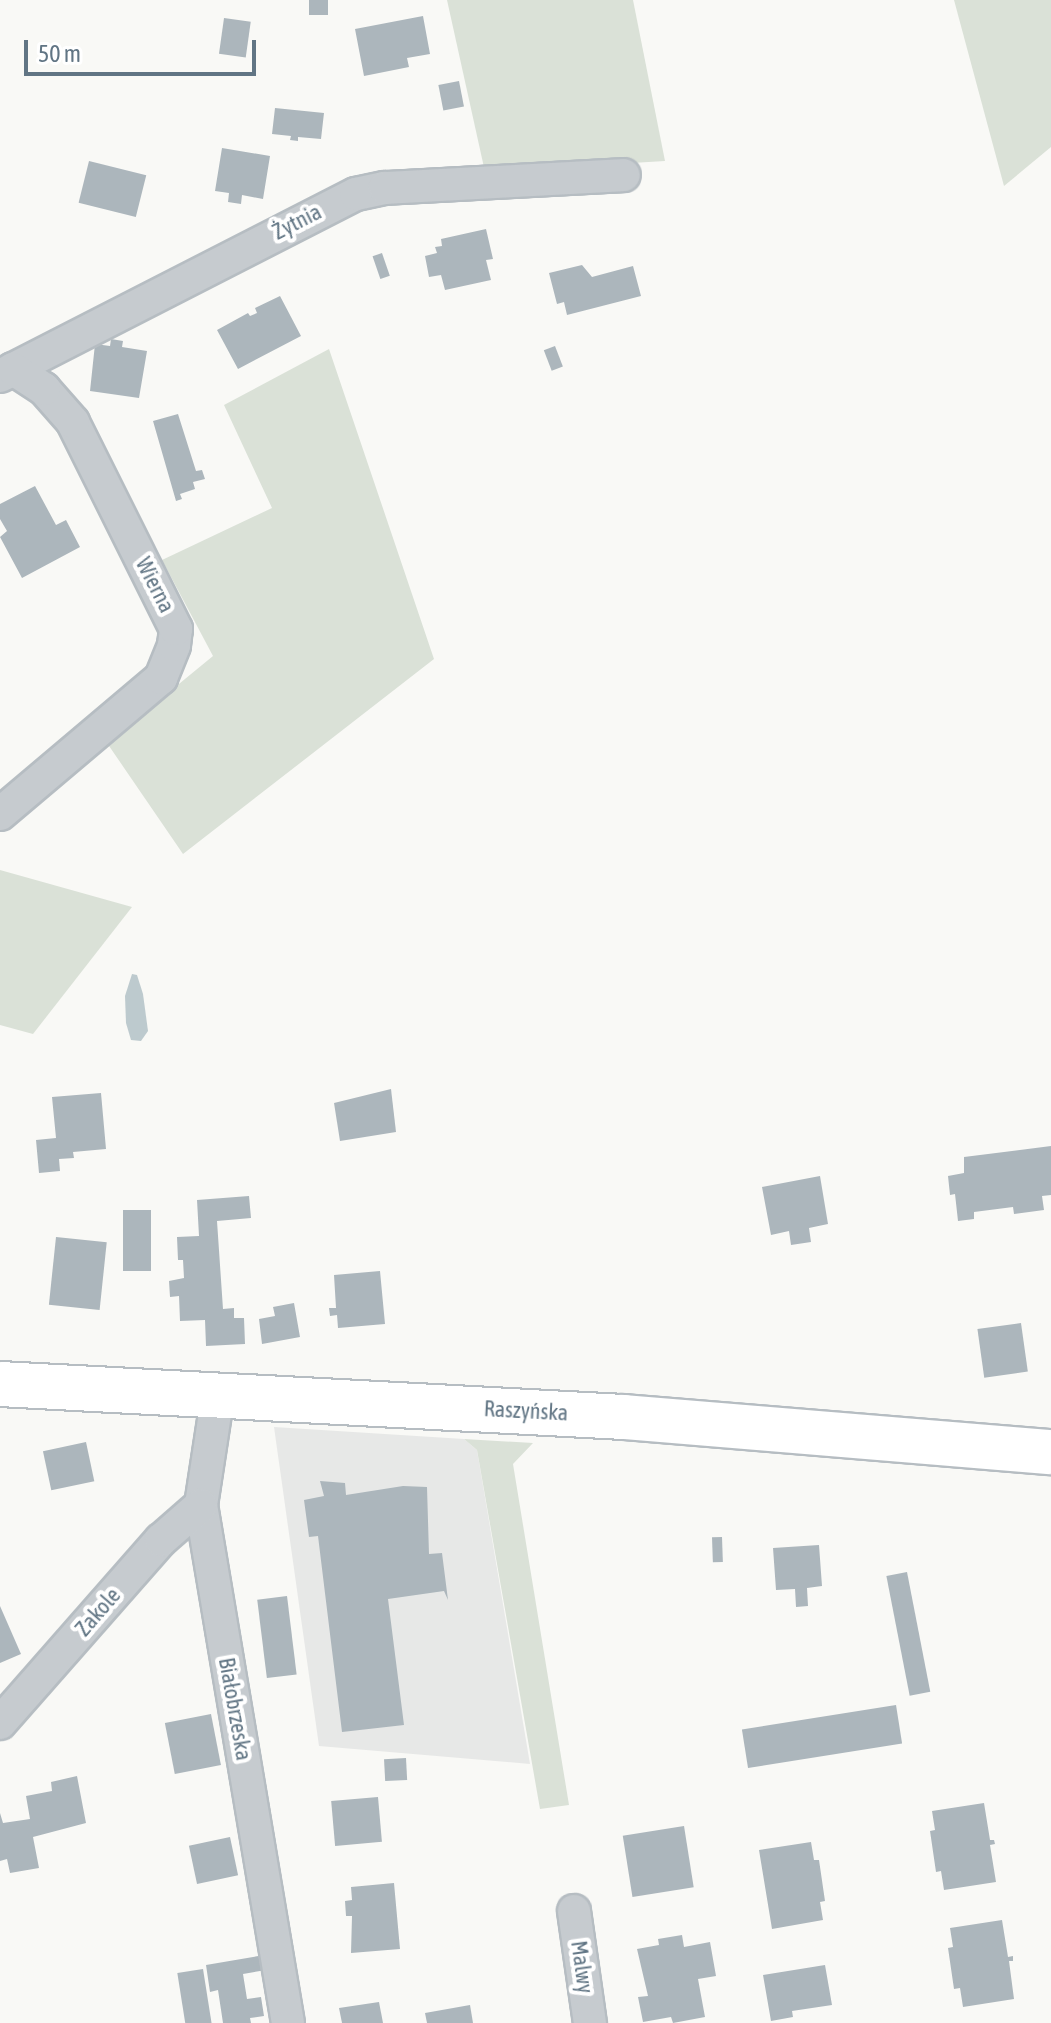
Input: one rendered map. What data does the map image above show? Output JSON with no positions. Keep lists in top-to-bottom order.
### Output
{
  "streets": {
    "street": [
      "Żytnia",
      "Wierna",
      "Raszyńska",
      "Zakole",
      "Białobrzeska",
      "Malwy"
    ]
  },
  "crossings": [
    ["Żytnia", "Wierna"],
    ["Raszyńska", "Białobrzeska"],
    ["Zakole", "Białobrzeska"]
  ],
  "scale_bar": "50 m"
}
